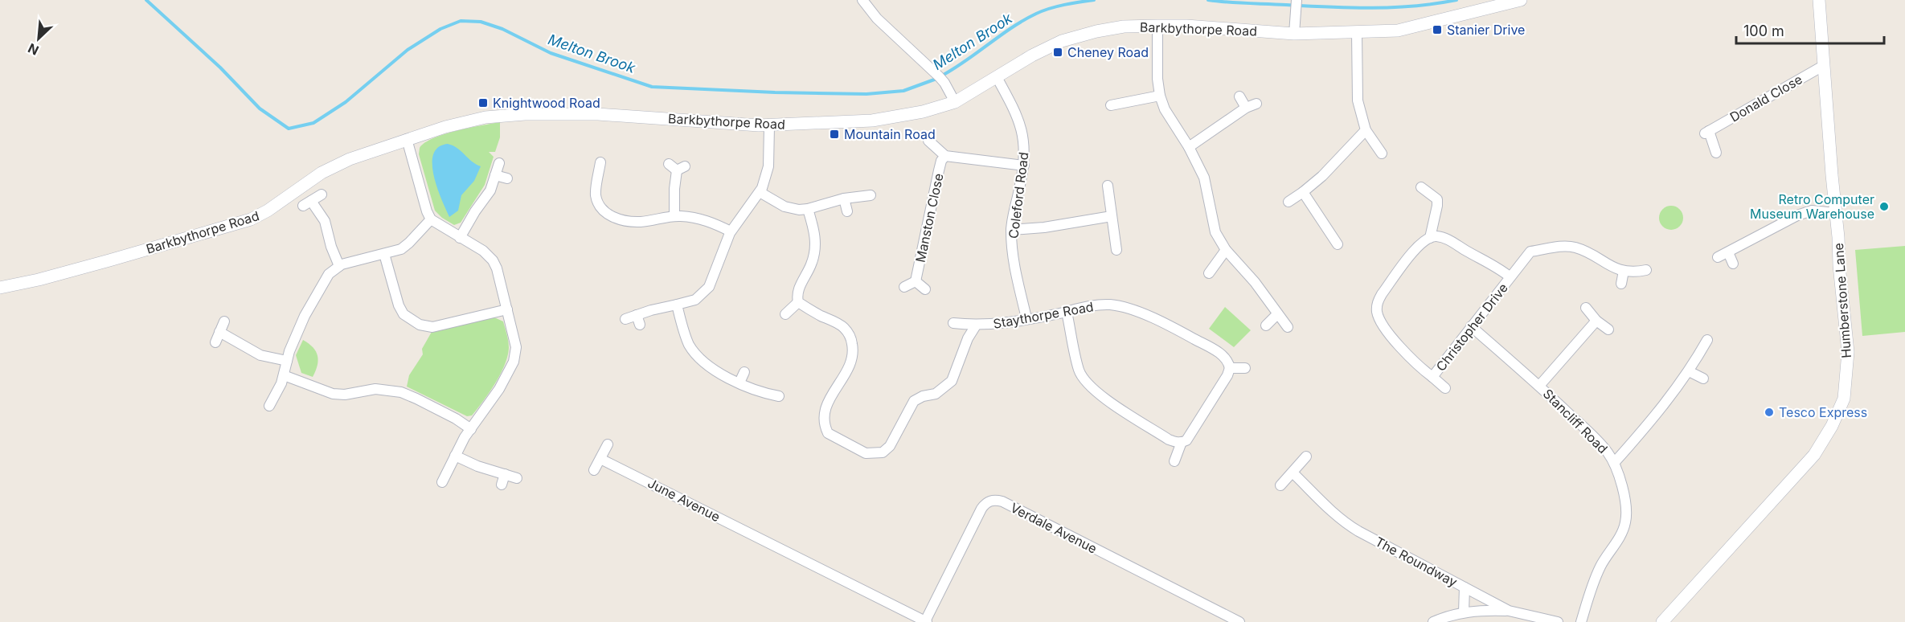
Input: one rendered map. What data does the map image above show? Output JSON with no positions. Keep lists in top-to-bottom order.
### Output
{
  "streets": {
    "street": [
      "Barkbythorpe Road",
      "Donald Close",
      "Coleford Road",
      "Manston Close",
      "Humberstone Lane",
      "Staythorpe Road",
      "Christopher Drive",
      "Stancliff Road",
      "June Avenue",
      "Verdale Avenue",
      "The Roundway"
    ]
  },
  "crossings": [
    ["Barkbythorpe Road", "Coleford Road"],
    ["Donald Close", "Humberstone Lane"],
    ["Coleford Road", "Manston Close"],
    ["Coleford Road", "Staythorpe Road"],
    ["Christopher Drive", "Stancliff Road"],
    ["June Avenue", "Verdale Avenue"]
  ],
  "water": ["Melton Brook"],
  "places": {
    "transit": [
      "Stanier Drive",
      "Cheney Road",
      "Knightwood Road",
      "Mountain Road"
    ],
    "other": ["Retro Computer Museum Warehouse", "Tesco Express"]
  },
  "scale_bar": "100 m",
  "north": "bottom left"
}
